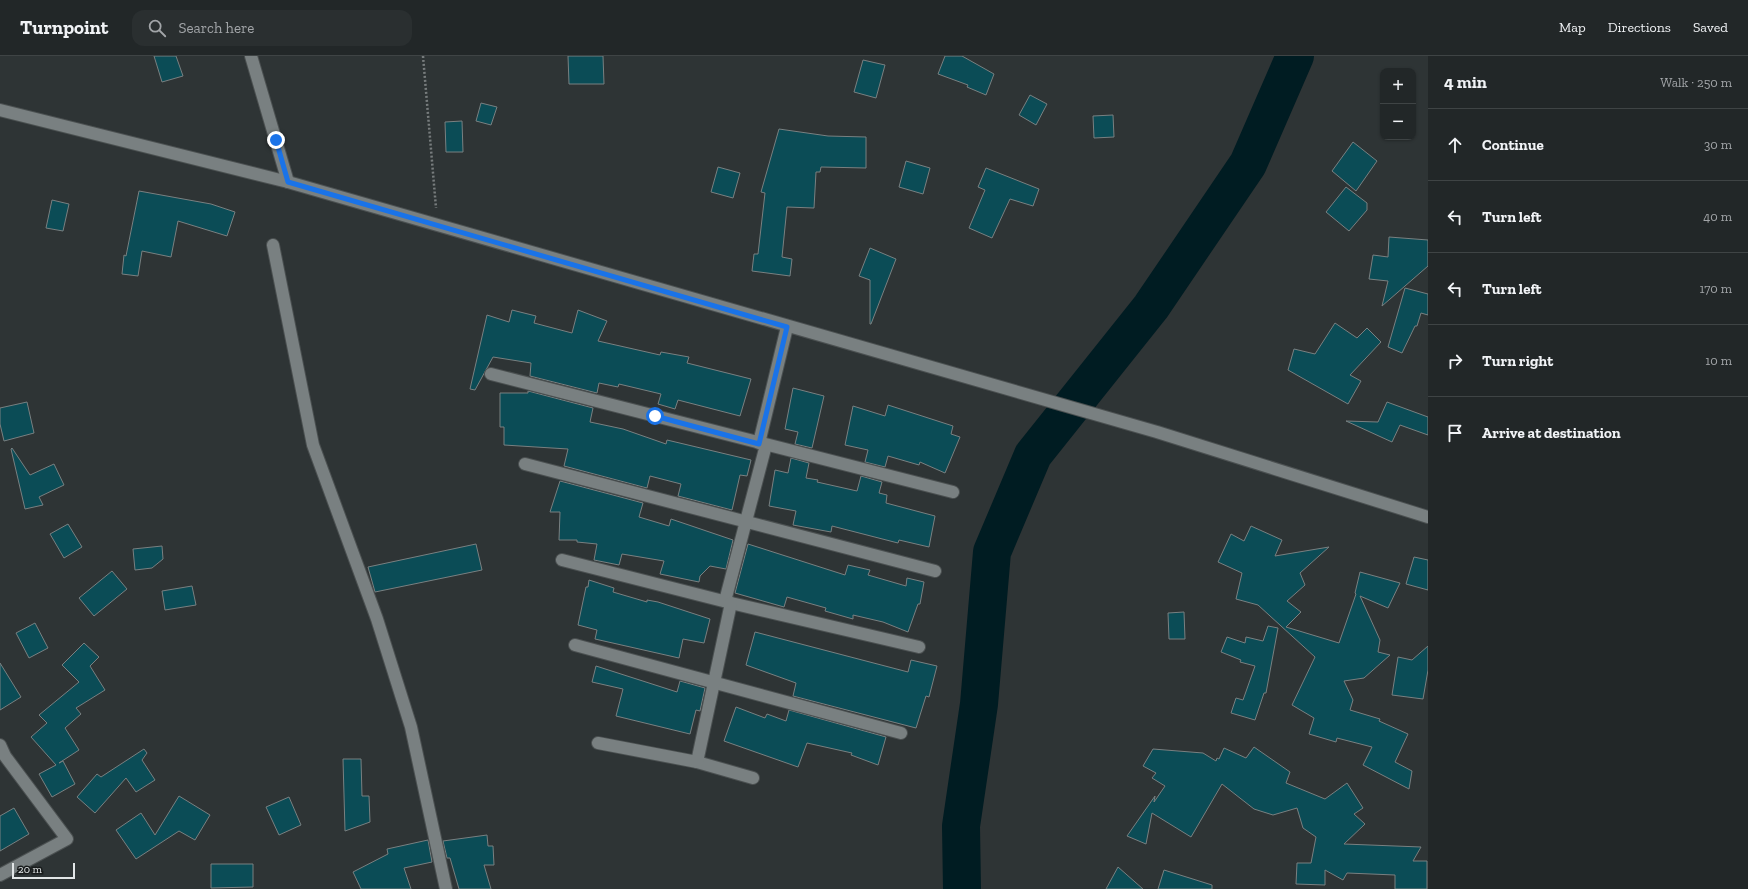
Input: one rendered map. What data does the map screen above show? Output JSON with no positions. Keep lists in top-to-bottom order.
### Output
{
  "scale_bar": "20 m",
  "page": {
    "header": "Turnpoint",
    "search": "Search here",
    "nav": ["Map", "Directions", "Saved"],
    "heading": ["4 min", "Walk · 250 m"],
    "map_buttons": ["+", "−"],
    "list": [
      ["Continue", "30 m"],
      ["Turn left", "40 m"],
      ["Turn left", "170 m"],
      ["Turn right", "10 m"],
      "Arrive at destination"
    ],
    "scale": "20 m"
  }
}
